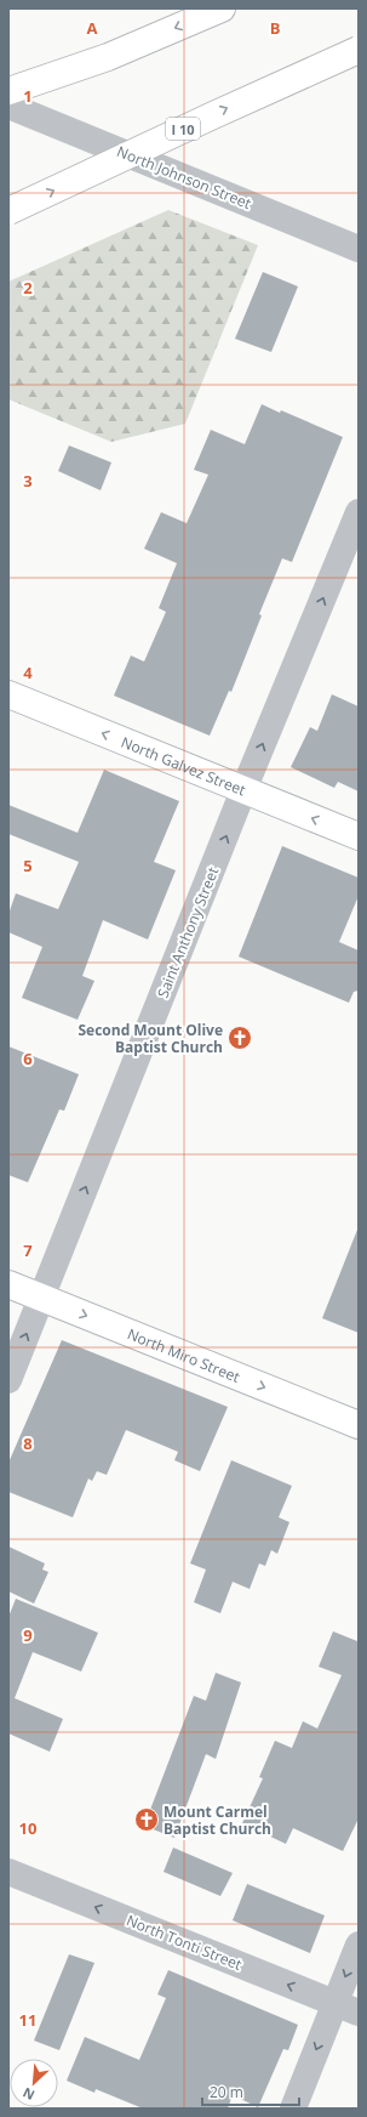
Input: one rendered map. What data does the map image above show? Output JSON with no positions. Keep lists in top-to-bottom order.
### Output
{
  "streets": {
    "main road": ["I 10", "North Galvez Street", "North Miro Street"],
    "street": ["North Johnson Street", "Saint Anthony Street", "North Tonti Street"]
  },
  "crossings": [
    ["North Galvez Street", "Saint Anthony Street"],
    ["Saint Anthony Street", "North Miro Street"]
  ],
  "one_way": [
    "North Galvez Street",
    "Saint Anthony Street",
    "North Miro Street",
    "North Tonti Street"
  ],
  "places": {
    "church": ["Second Mount Olive Baptist Church", "Mount Carmel Baptist Church"]
  },
  "scale_bar": "20 m",
  "north": "bottom left",
  "grid": {
    "columns": ["A", "B"],
    "rows": [
      "1",
      "2",
      "3",
      "4",
      "5",
      "6",
      "7",
      "8",
      "9",
      "10",
      "11"
    ]
  }
}
